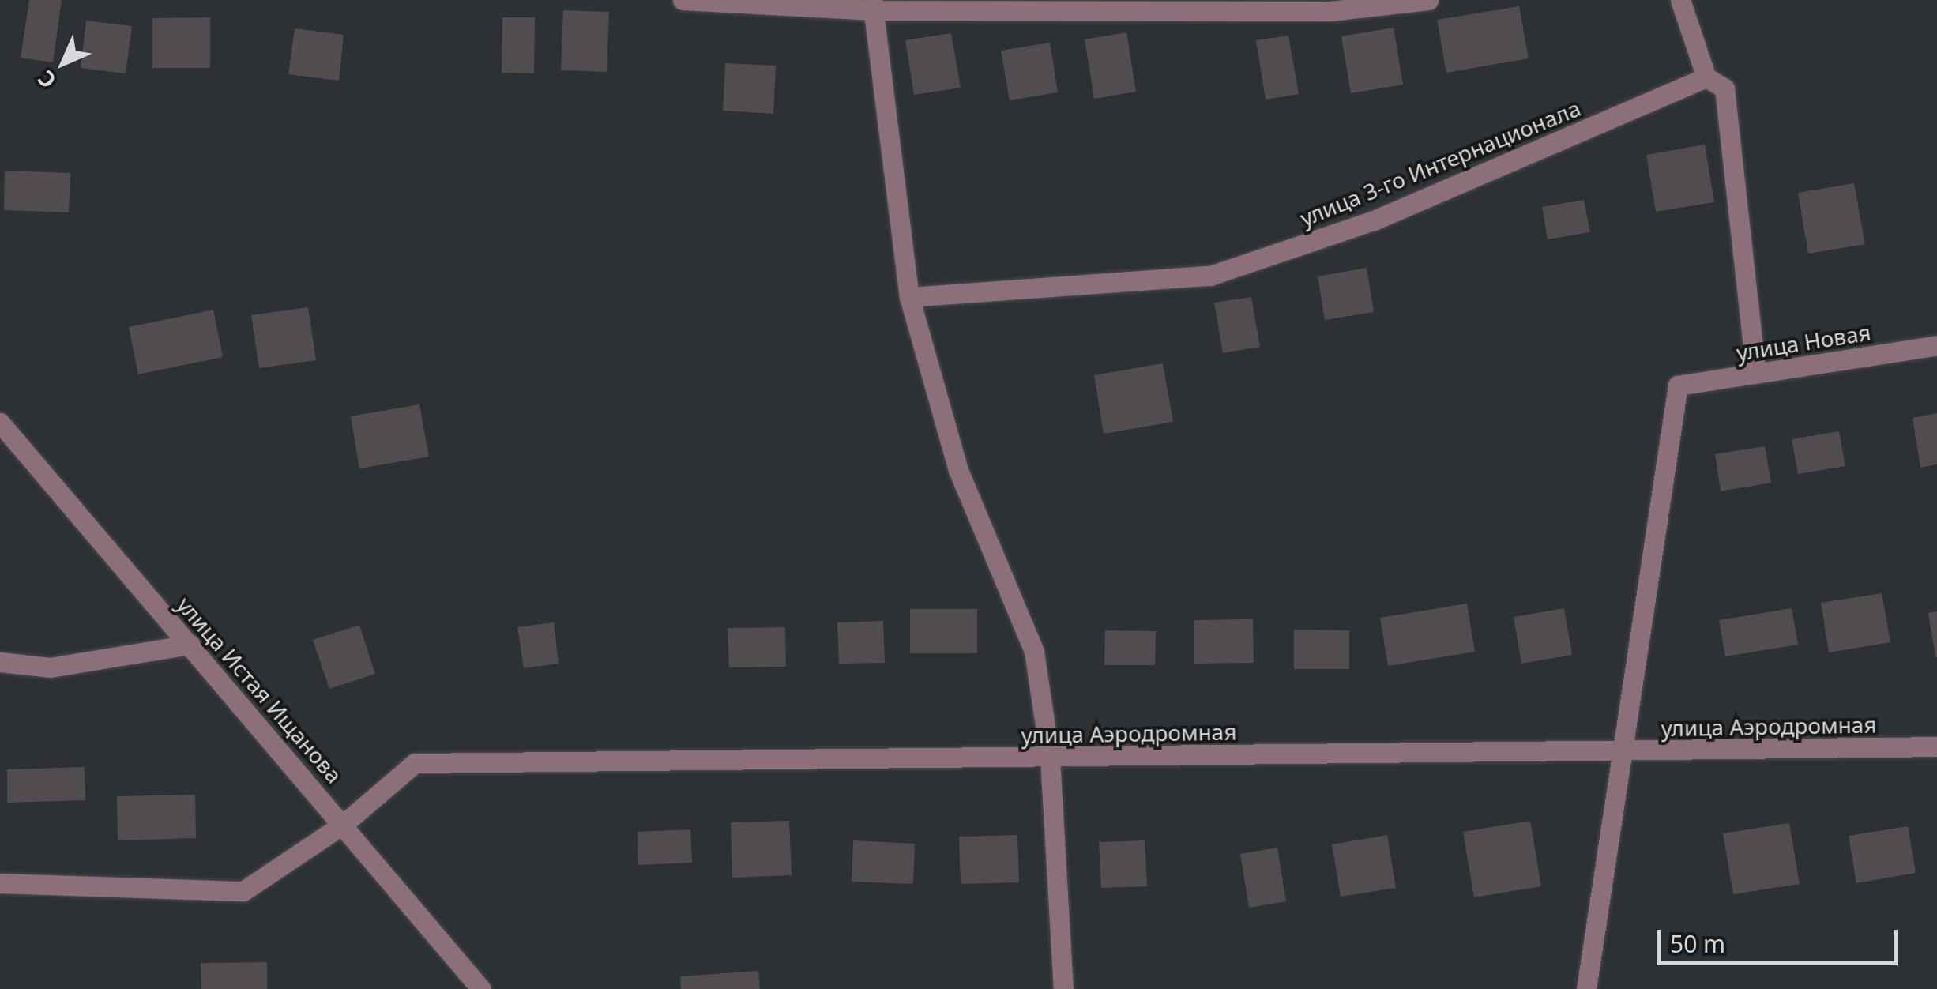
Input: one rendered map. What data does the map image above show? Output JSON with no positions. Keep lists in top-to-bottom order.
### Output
{
  "streets": {
    "street": [
      "улица 3-го Интернационала",
      "улица Новая",
      "улица Истая Ищанова",
      "улица Аэродромная"
    ]
  },
  "crossings": [
    ["улица Новая", "улица Аэродромная"],
    ["улица Истая Ищанова", "улица Аэродромная"]
  ],
  "scale_bar": "50 m",
  "north": "bottom left"
}
